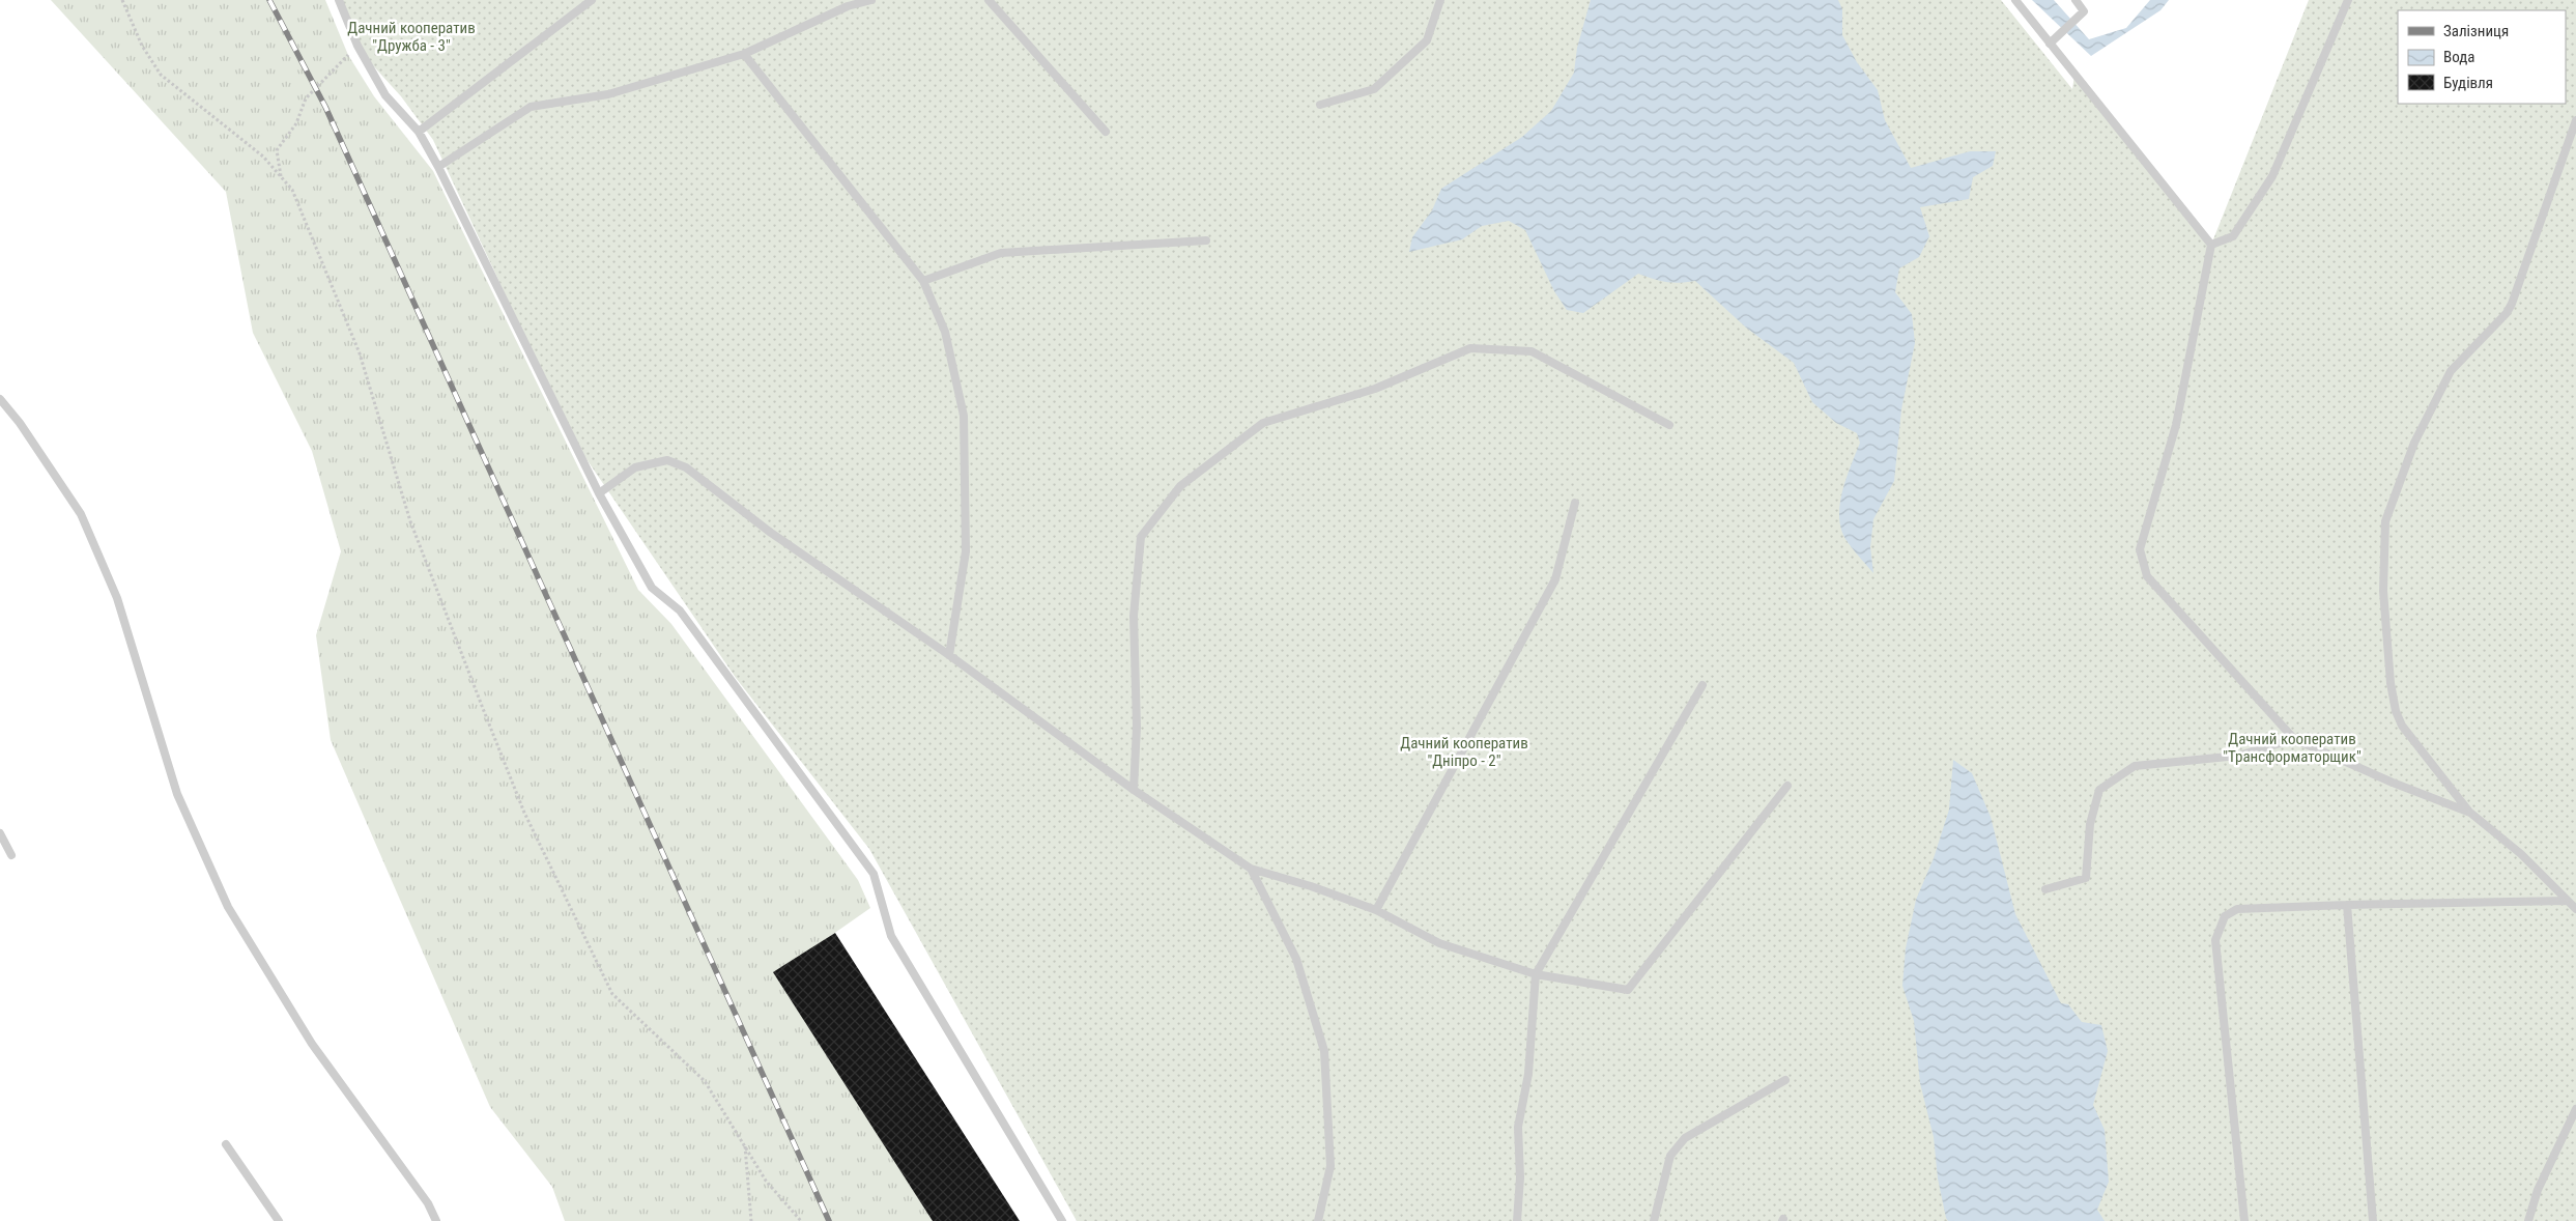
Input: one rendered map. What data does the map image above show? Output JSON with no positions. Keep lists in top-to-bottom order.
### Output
{
  "parks": ["Дачний кооператив \"Дружба - 3\"", "Дачний кооператив \"Трансформаторщик\"", "Дачний кооператив \"Дніпро - 2\""],
  "legend": ["Залізниця", "Вода", "Будівля"]
}
